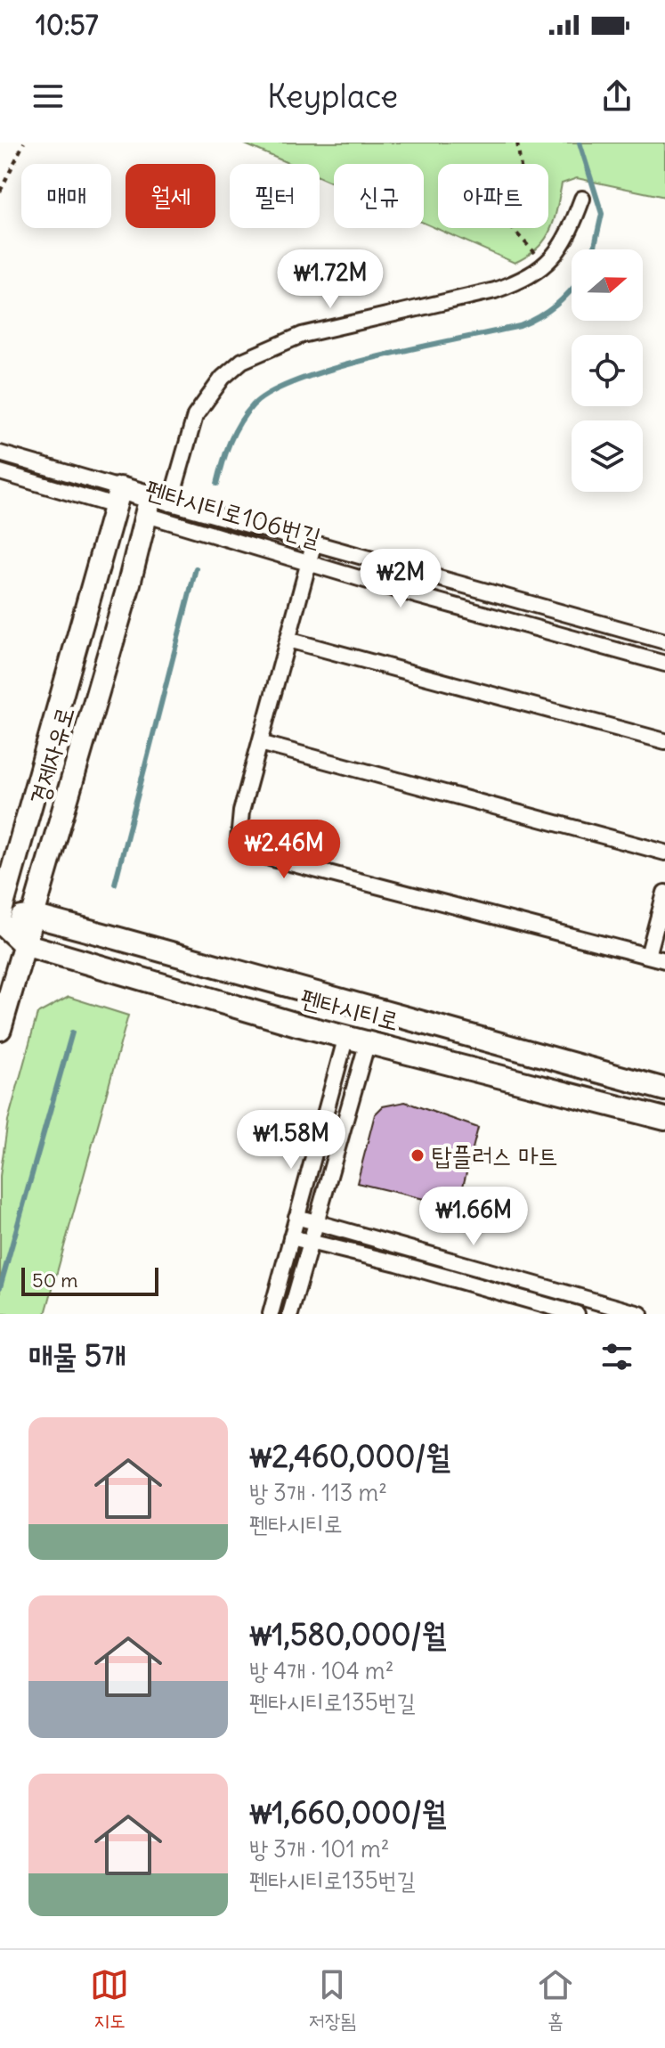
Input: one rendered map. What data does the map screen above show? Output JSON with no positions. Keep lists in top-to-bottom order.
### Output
{
  "streets": {
    "street": ["펜타시티로106번길", "경제자유로", "펜타시티로"]
  },
  "crossings": [
    ["펜타시티로106번길", "경제자유로"],
    ["경제자유로", "펜타시티로"]
  ],
  "places": ["탑플러스 마트"],
  "scale_bar": "50 m",
  "north": "right",
  "page": {
    "status": "10:57",
    "header": "Keyplace",
    "chip": [
      "매매",
      "월세",
      "필터",
      "신규",
      "아파트"
    ],
    "price": [
      "₩1.72M",
      "₩2M",
      "₩2.46M",
      "₩1.58M",
      "₩1.66M"
    ],
    "scale": "50 m",
    "heading": "매물 5개",
    "list": [
      {
        "name": "₩2,460,000/월",
        "note": "방 3개 · 113 m² · 펜타시티로"
      },
      {
        "name": "₩1,580,000/월",
        "note": "방 4개 · 104 m² · 펜타시티로135번길"
      },
      {
        "name": "₩1,660,000/월",
        "note": "방 3개 · 101 m² · 펜타시티로135번길"
      }
    ],
    "tabs": ["지도", "저장됨", "홈"]
  }
}
